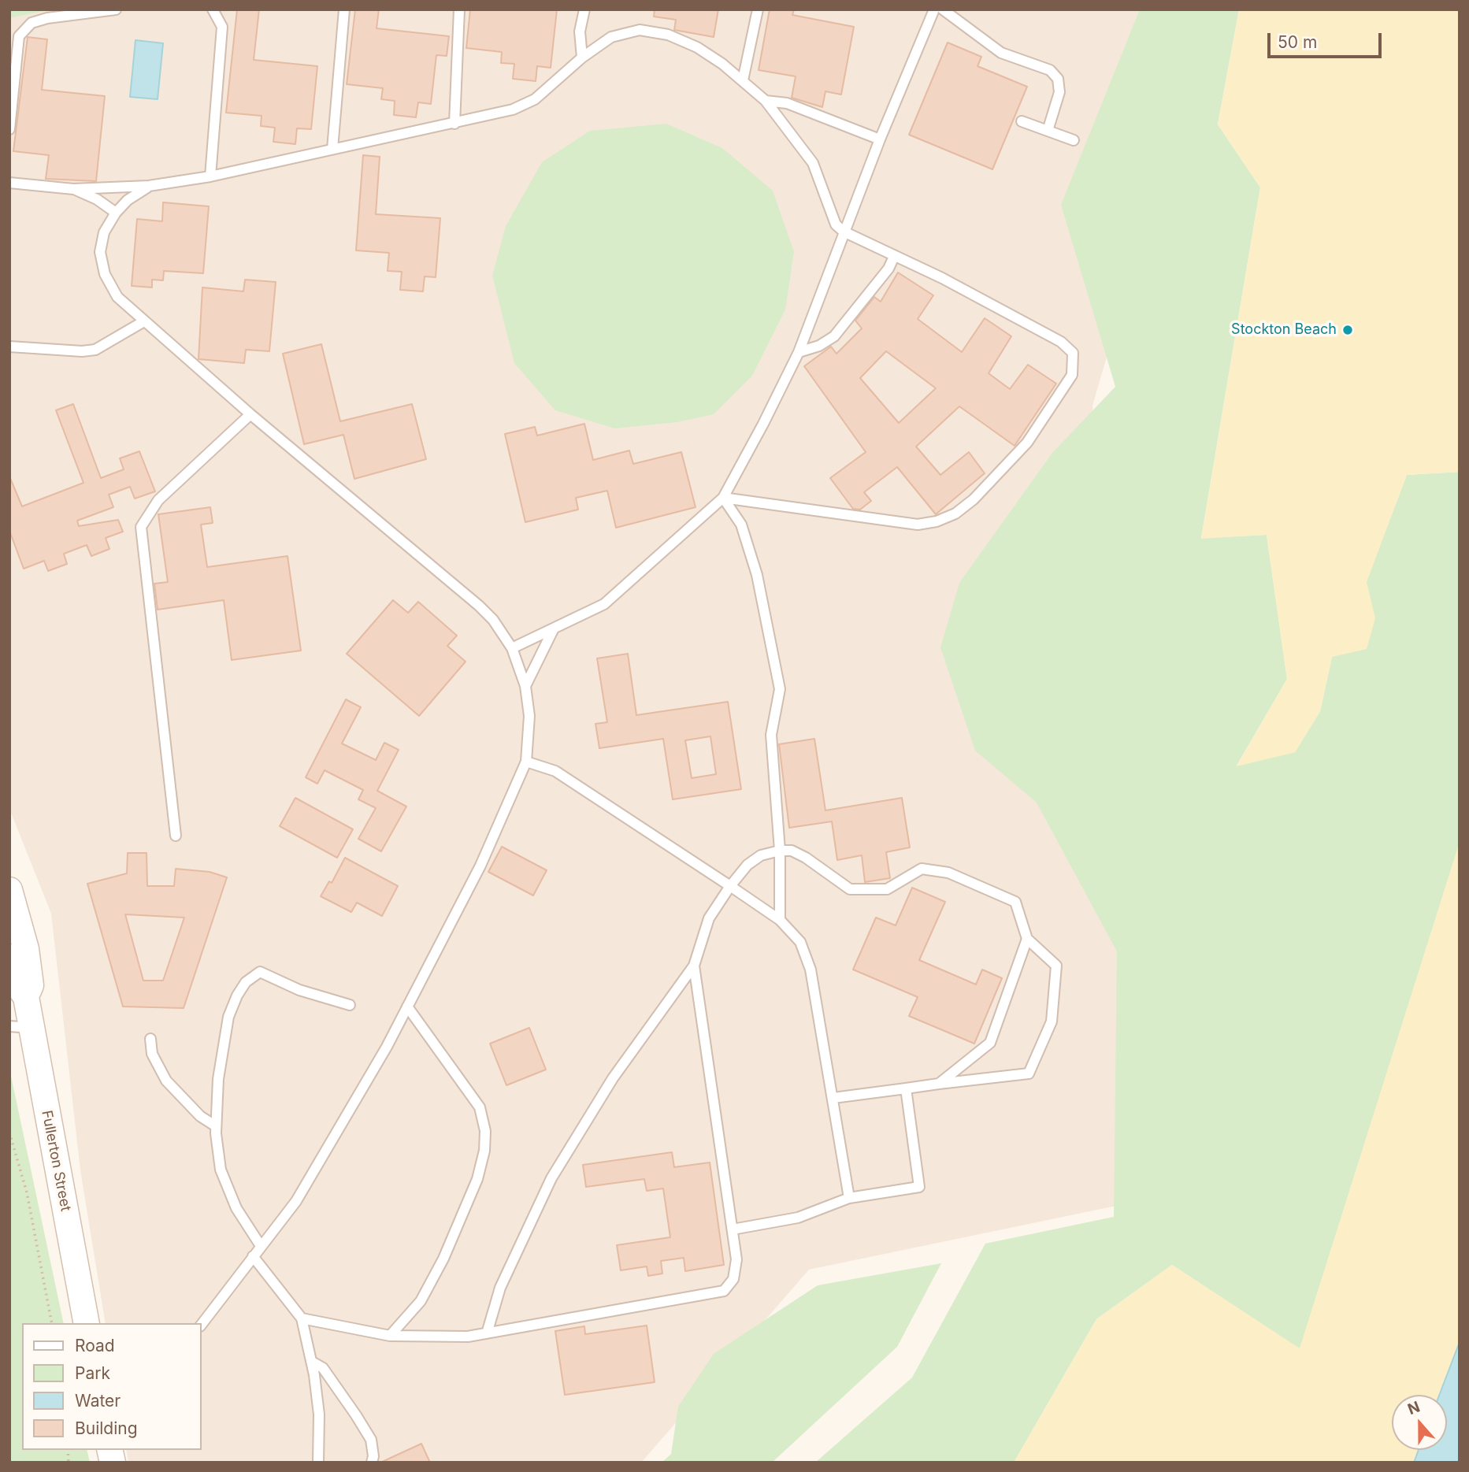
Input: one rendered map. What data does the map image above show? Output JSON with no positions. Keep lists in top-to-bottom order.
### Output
{
  "streets": {
    "main road": ["Fullerton Street"]
  },
  "places": ["Stockton Beach"],
  "legend": [
    "Road",
    "Park",
    "Water",
    "Building"
  ],
  "scale_bar": "50 m",
  "north": "top"
}
